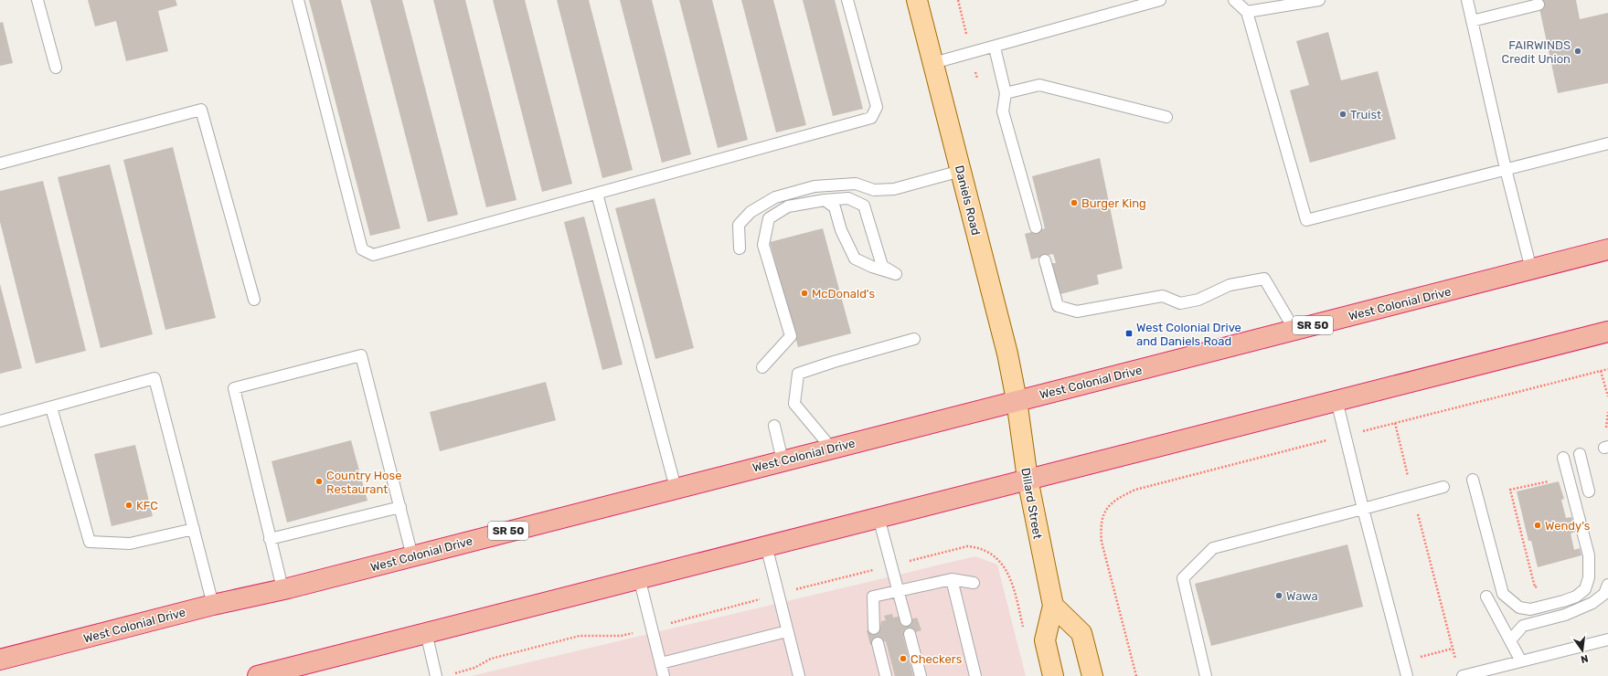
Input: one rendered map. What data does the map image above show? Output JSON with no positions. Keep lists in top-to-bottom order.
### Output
{
  "streets": {
    "highway": ["West Colonial Drive", "SR 50"],
    "main road": ["Daniels Road", "Dillard Street"]
  },
  "crossings": [
    ["Daniels Road", "West Colonial Drive"],
    ["Daniels Road", "Dillard Street"],
    ["West Colonial Drive", "Dillard Street"]
  ],
  "places": {
    "other": [
      "FAIRWINDS Credit Union",
      "Truist",
      "Burger King",
      "McDonald's",
      "Country Hose Restaurant",
      "KFC",
      "Wendy's",
      "Wawa",
      "Checkers"
    ],
    "transit": ["West Colonial Drive and Daniels Road"]
  },
  "north": "bottom"
}
